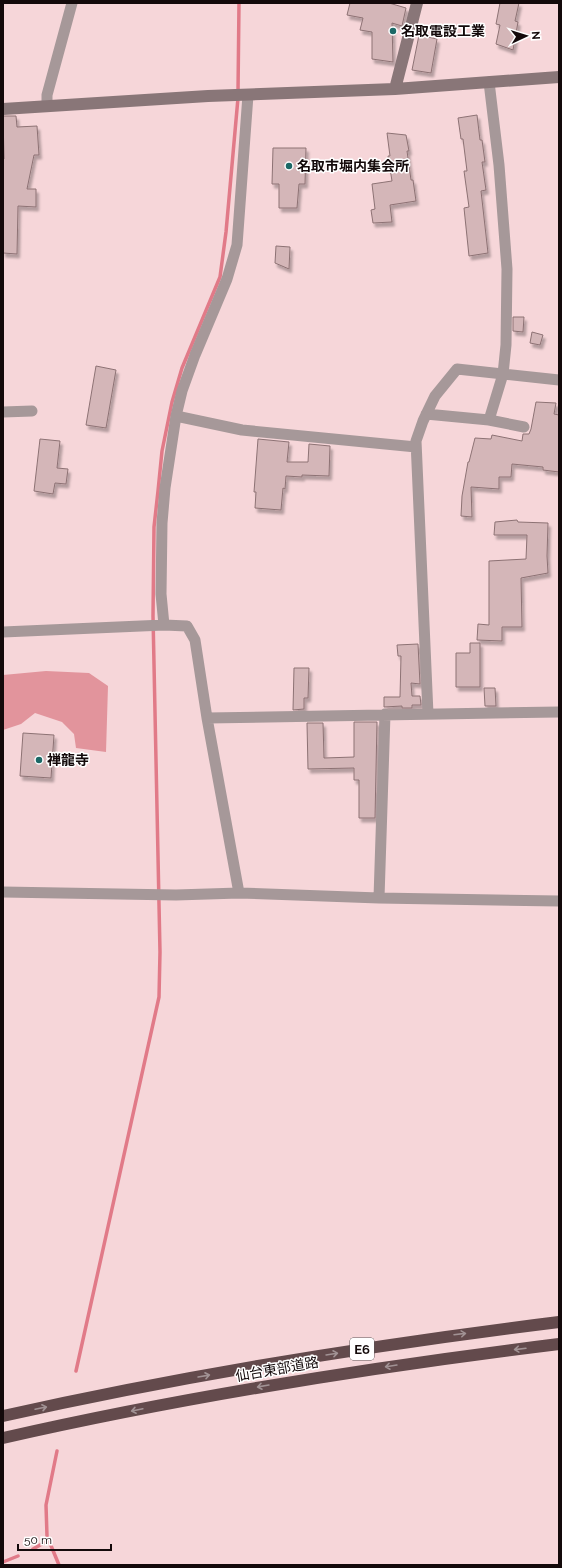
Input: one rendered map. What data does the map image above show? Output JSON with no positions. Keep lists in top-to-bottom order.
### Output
{
  "streets": {
    "highway": ["E6", "仙台東部道路"]
  },
  "places": ["名取電設工業", "名取市堀内集会所", "禅龍寺"],
  "scale_bar": "50 m",
  "north": "right"
}
